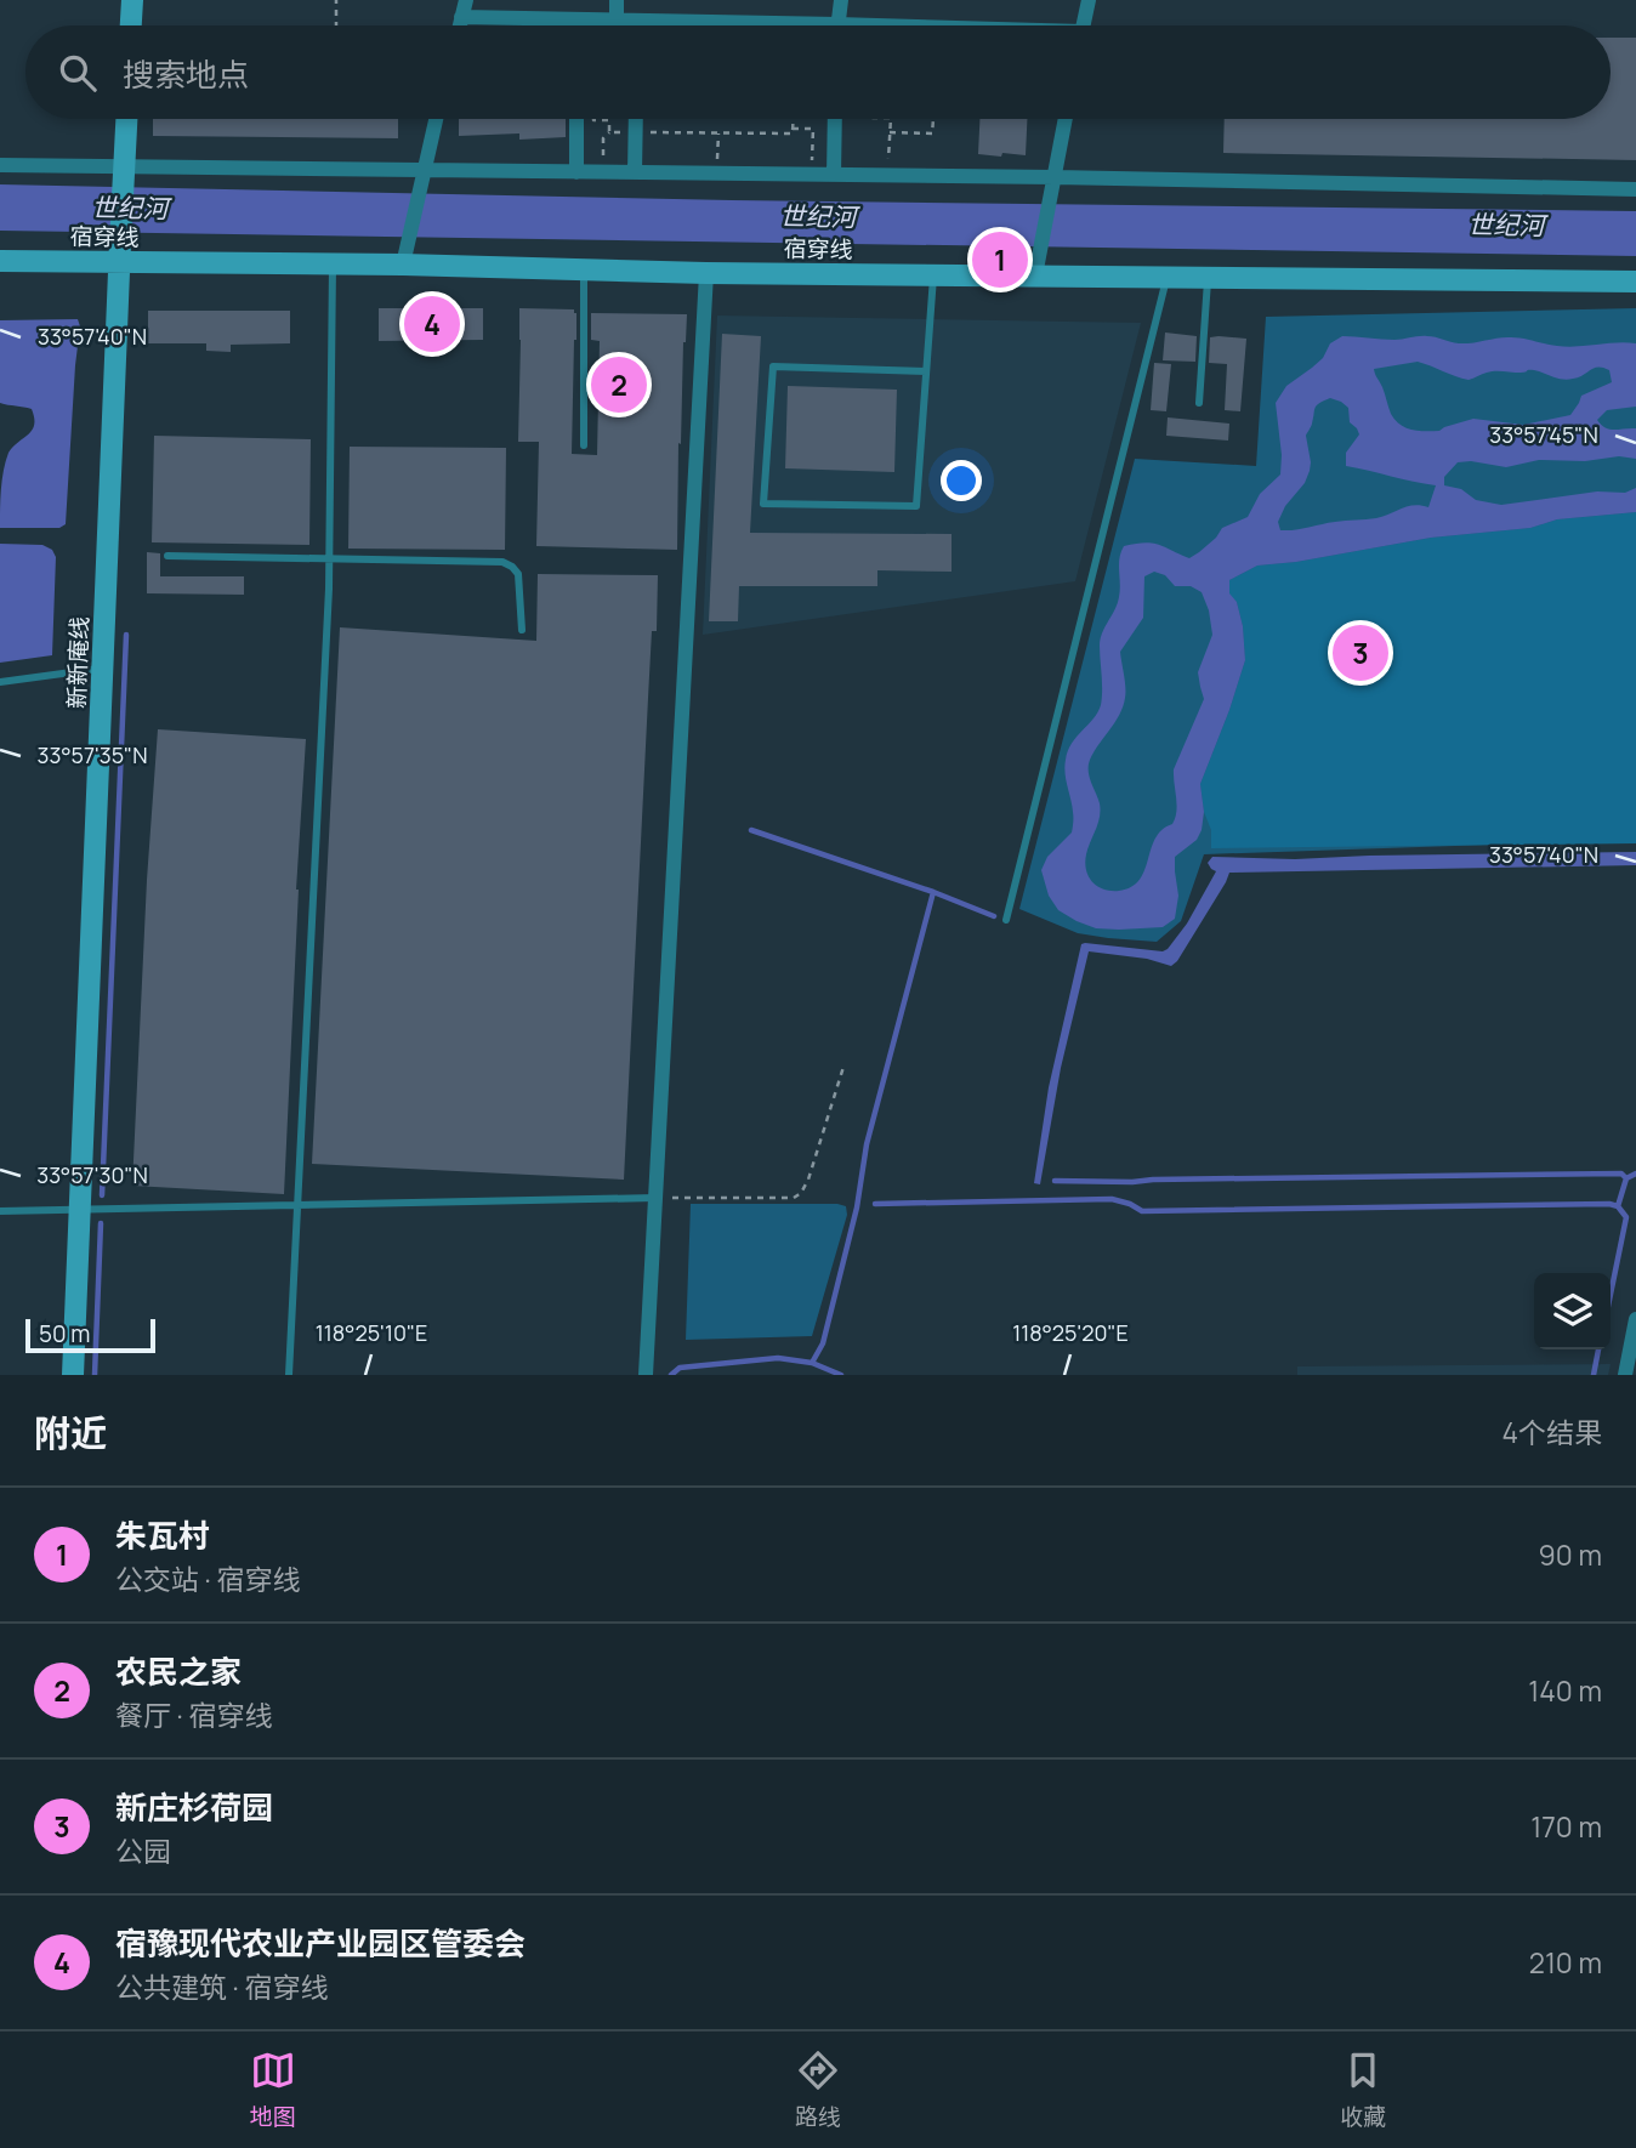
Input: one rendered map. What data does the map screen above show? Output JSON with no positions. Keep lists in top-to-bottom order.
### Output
{
  "streets": {
    "main road": ["宿穿线", "新新庵线"]
  },
  "crossings": [
    ["宿穿线", "新新庵线"]
  ],
  "water": ["世纪河"],
  "scale_bar": "50 m",
  "page": {
    "search": "搜索地点",
    "pins": [
      "1",
      "4",
      "2",
      "3"
    ],
    "scale": "50 m",
    "heading": ["附近", "4个结果"],
    "list": [
      {
        "mark": "1",
        "name": "朱瓦村",
        "note": "公交站 · 宿穿线",
        "value": "90 m"
      },
      {
        "mark": "2",
        "name": "农民之家",
        "note": "餐厅 · 宿穿线",
        "value": "140 m"
      },
      {
        "mark": "3",
        "name": "新庄杉荷园",
        "note": "公园",
        "value": "170 m"
      },
      {
        "mark": "4",
        "name": "宿豫现代农业产业园区管委会",
        "note": "公共建筑 · 宿穿线",
        "value": "210 m"
      }
    ],
    "nav": ["地图", "路线", "收藏"]
  },
  "coordinates": [
    "33°57'40\"N",
    "33°57'45\"N",
    "33°57'35\"N",
    "33°57'30\"N",
    "118°25'10\"E",
    "118°25'20\"E"
  ]
}
